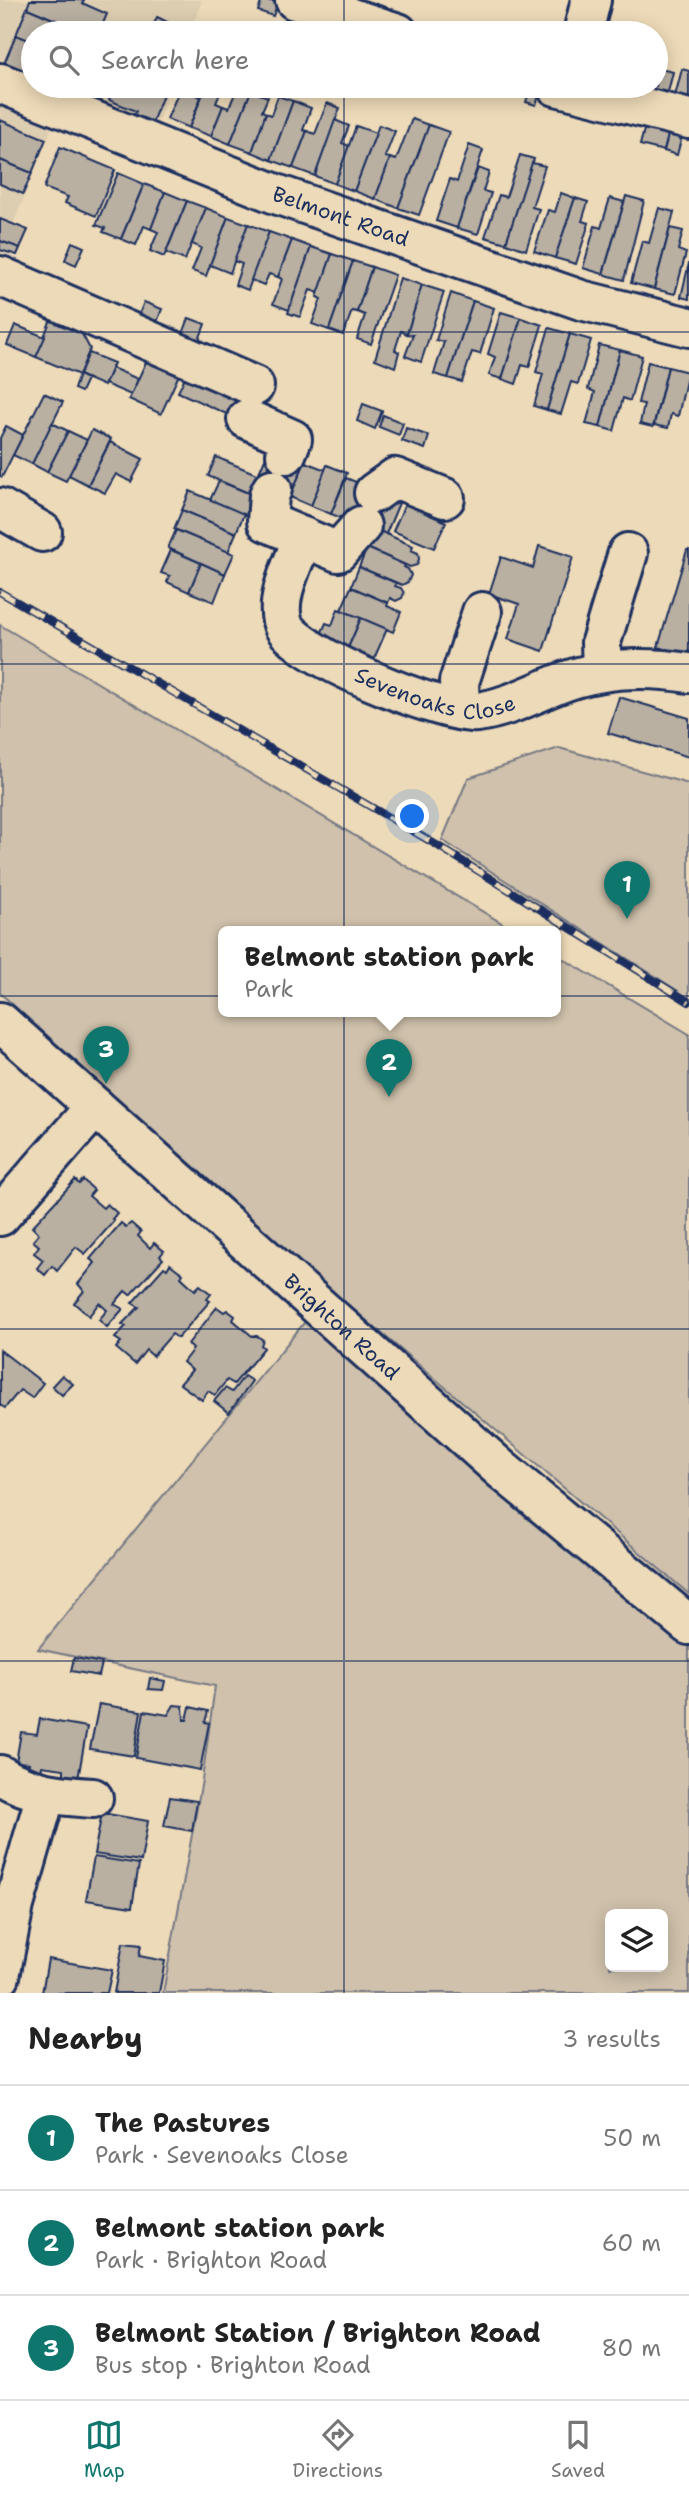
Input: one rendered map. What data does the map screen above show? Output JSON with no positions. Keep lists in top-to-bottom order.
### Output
{
  "streets": {
    "street": ["Belmont Road", "Sevenoaks Close", "Brighton Road"]
  },
  "page": {
    "search": "Search here",
    "pins": ["1", "3", "2"],
    "popup": ["Belmont station park", "Park"],
    "heading": ["Nearby", "3 results"],
    "list": [
      {
        "mark": "1",
        "name": "The Pastures",
        "note": "Park · Sevenoaks Close",
        "value": "50 m"
      },
      {
        "mark": "2",
        "name": "Belmont station park",
        "note": "Park · Brighton Road",
        "value": "60 m"
      },
      {
        "mark": "3",
        "name": "Belmont Station / Brighton Road",
        "note": "Bus stop · Brighton Road",
        "value": "80 m"
      }
    ],
    "nav": ["Map", "Directions", "Saved"]
  }
}
